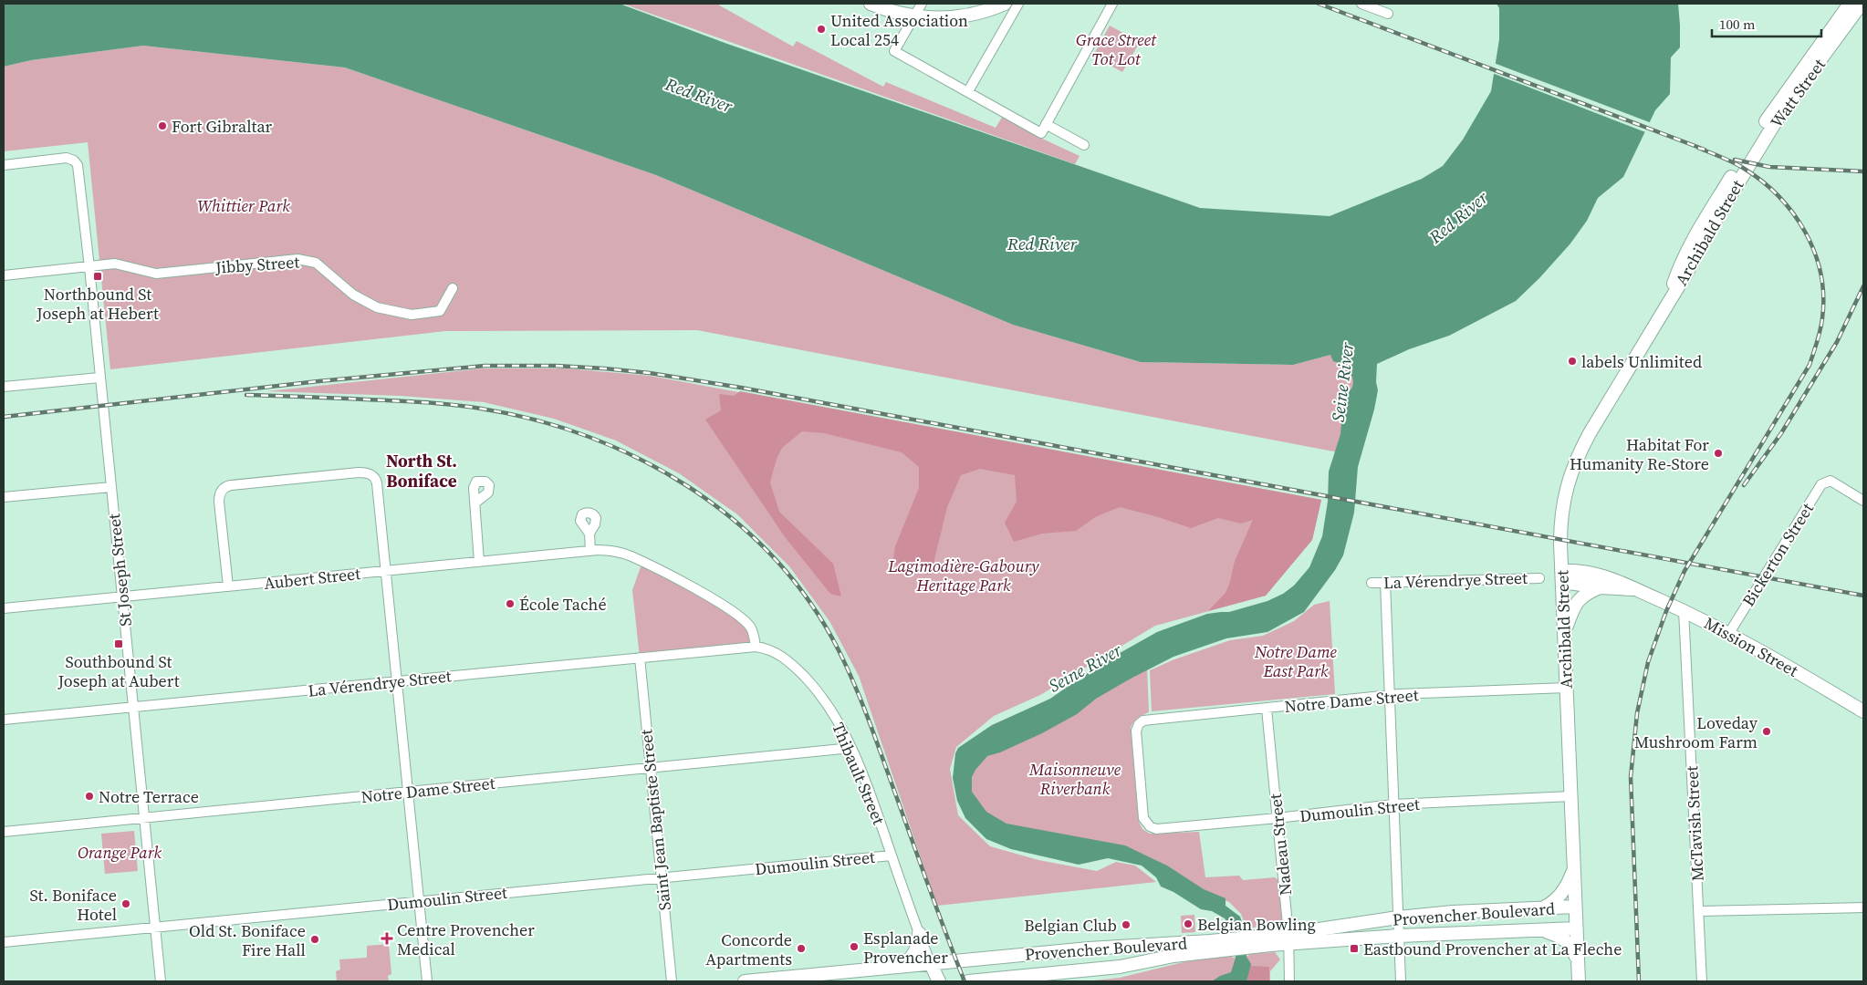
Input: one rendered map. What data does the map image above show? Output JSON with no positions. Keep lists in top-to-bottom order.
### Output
{
  "streets": {
    "main road": [
      "Watt Street",
      "Archibald Street",
      "Mission Street",
      "Provencher Boulevard"
    ],
    "street": [
      "Jibby Street",
      "Bickerton Street",
      "St Joseph Street",
      "Aubert Street",
      "La Vérendrye Street",
      "Notre Dame Street",
      "Thibault Street",
      "Dumoulin Street",
      "Saint Jean Baptiste Street",
      "McTavish Street",
      "Nadeau Street"
    ]
  },
  "crossings": [
    ["Watt Street", "Archibald Street"],
    ["Archibald Street", "Mission Street"],
    ["Archibald Street", "Notre Dame Street"],
    ["Archibald Street", "Dumoulin Street"],
    ["Archibald Street", "Provencher Boulevard"],
    ["Jibby Street", "St Joseph Street"],
    ["Bickerton Street", "Mission Street"],
    ["St Joseph Street", "Aubert Street"],
    ["St Joseph Street", "La Vérendrye Street"],
    ["St Joseph Street", "Notre Dame Street"],
    ["St Joseph Street", "Dumoulin Street"],
    ["Aubert Street", "La Vérendrye Street"],
    ["Aubert Street", "Thibault Street"],
    ["La Vérendrye Street", "Thibault Street"],
    ["La Vérendrye Street", "Saint Jean Baptiste Street"],
    ["Mission Street", "McTavish Street"],
    ["Notre Dame Street", "Thibault Street"],
    ["Notre Dame Street", "Dumoulin Street"],
    ["Notre Dame Street", "Saint Jean Baptiste Street"],
    ["Notre Dame Street", "Nadeau Street"],
    ["Thibault Street", "Dumoulin Street"],
    ["Thibault Street", "Provencher Boulevard"],
    ["Dumoulin Street", "Saint Jean Baptiste Street"],
    ["Dumoulin Street", "Nadeau Street"],
    ["Nadeau Street", "Provencher Boulevard"]
  ],
  "districts": ["North St. Boniface"],
  "water": ["Red River", "Seine River"],
  "parks": [
    "Grace Street Tot Lot",
    "Whittier Park",
    "Lagimodière-Gaboury Heritage Park",
    "Notre Dame East Park",
    "Maisonneuve Riverbank",
    "Orange Park"
  ],
  "places": {
    "other": [
      "United Association Local 254",
      "Fort Gibraltar",
      "labels Unlimited",
      "Habitat For Humanity Re-Store",
      "École Taché",
      "Loveday Mushroom Farm",
      "Notre Terrace",
      "St. Boniface Hotel",
      "Belgian Bowling",
      "Belgian Club",
      "Old St. Boniface Fire Hall",
      "Esplanade Provencher",
      "Concorde Apartments"
    ],
    "transit": ["Northbound St Joseph at Hebert", "Southbound St Joseph at Aubert", "Eastbound Provencher at La Fleche"],
    "health": ["Centre Provencher Medical"]
  },
  "scale_bar": "100 m"
}
